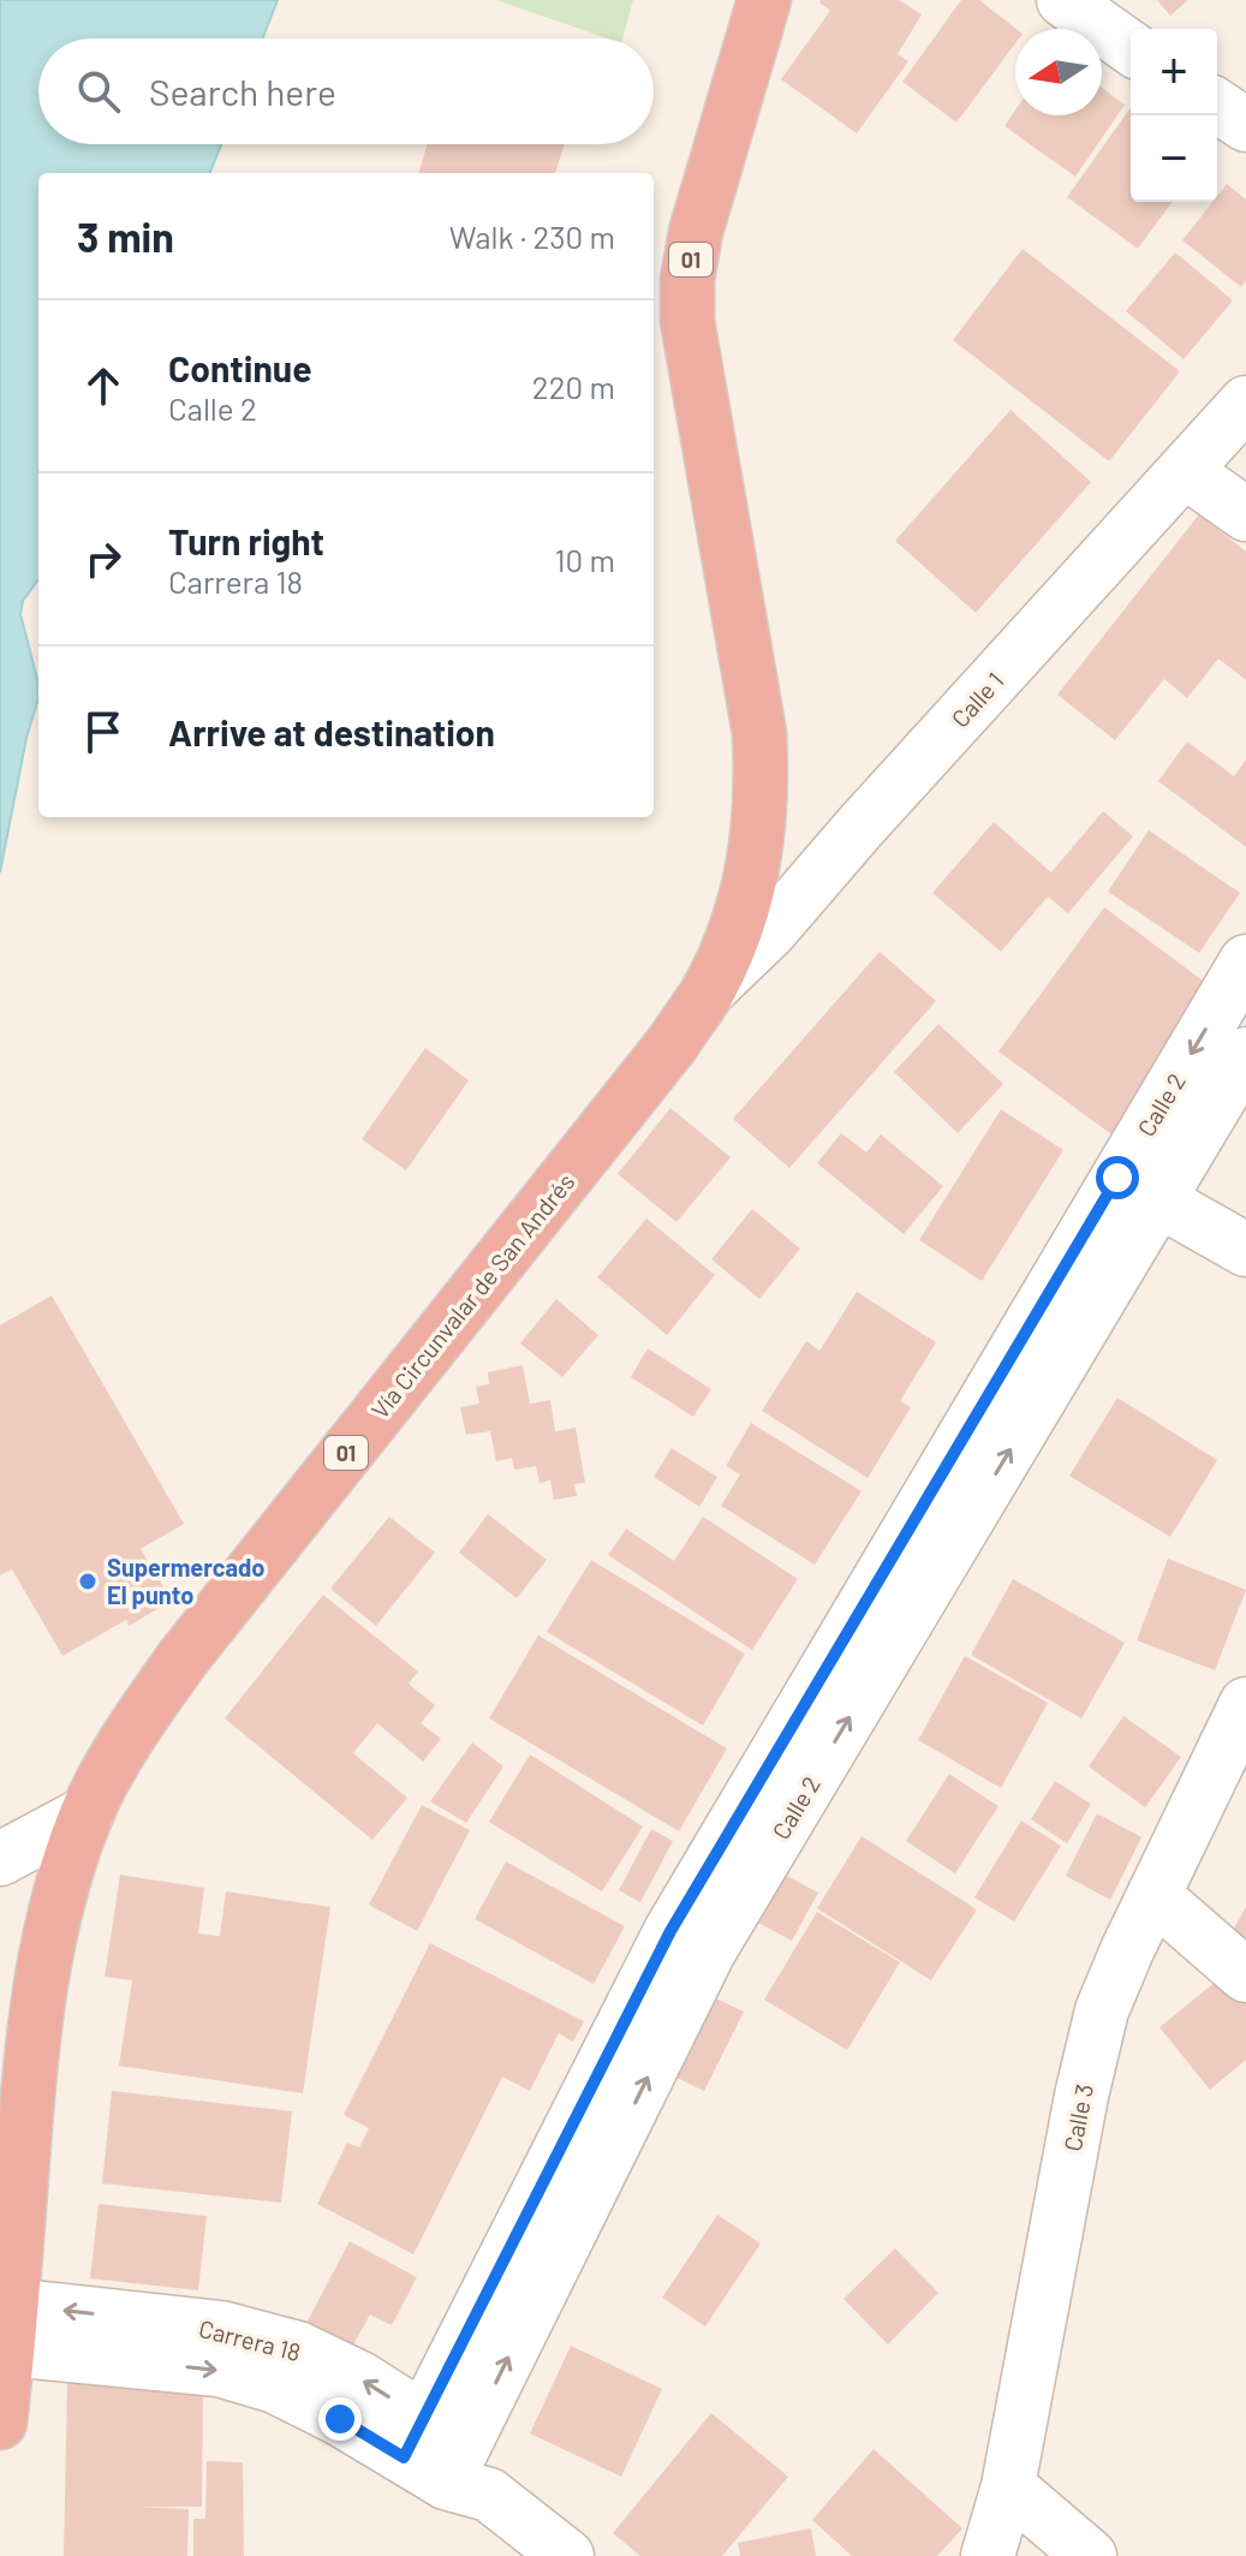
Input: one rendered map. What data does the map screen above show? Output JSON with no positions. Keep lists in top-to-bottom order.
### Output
{
  "streets": {
    "highway": ["01", "Vía Circunvalar de San Andrés"],
    "street": [
      "Calle 1",
      "Calle 2",
      "Calle 3",
      "Carrera 18"
    ]
  },
  "crossings": [
    ["Calle 1", "Vía Circunvalar de San Andrés"],
    ["Calle 2", "Carrera 18"],
    ["Vía Circunvalar de San Andrés", "Carrera 18"]
  ],
  "places": ["Supermercado El punto"],
  "north": "left",
  "page": {
    "map_buttons": ["+", "−"],
    "search": "Search here",
    "heading": ["3 min", "Walk · 230 m"],
    "list": [
      ["Continue", "Calle 2", "220 m"],
      ["Turn right", "Carrera 18", "10 m"],
      "Arrive at destination"
    ]
  }
}
